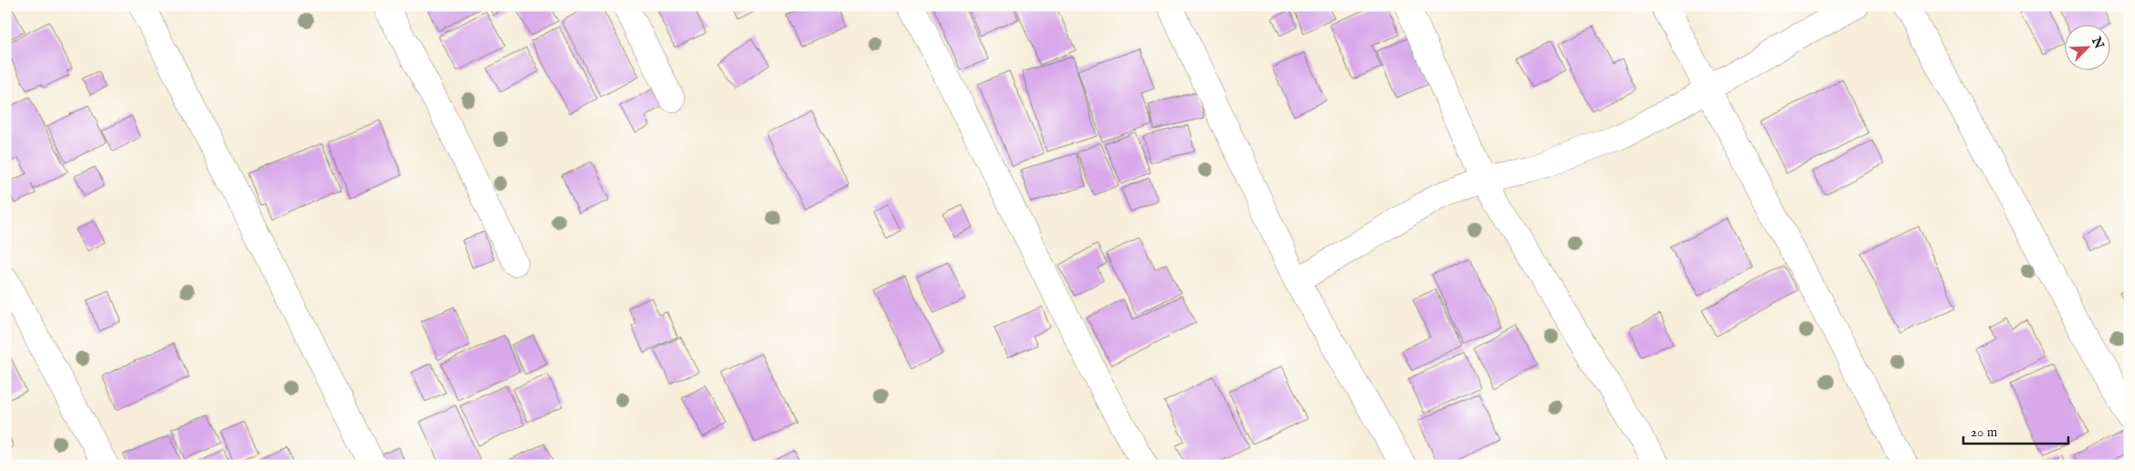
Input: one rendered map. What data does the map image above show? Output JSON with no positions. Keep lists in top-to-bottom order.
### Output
{
  "scale_bar": "20 m",
  "north": "top right"
}
